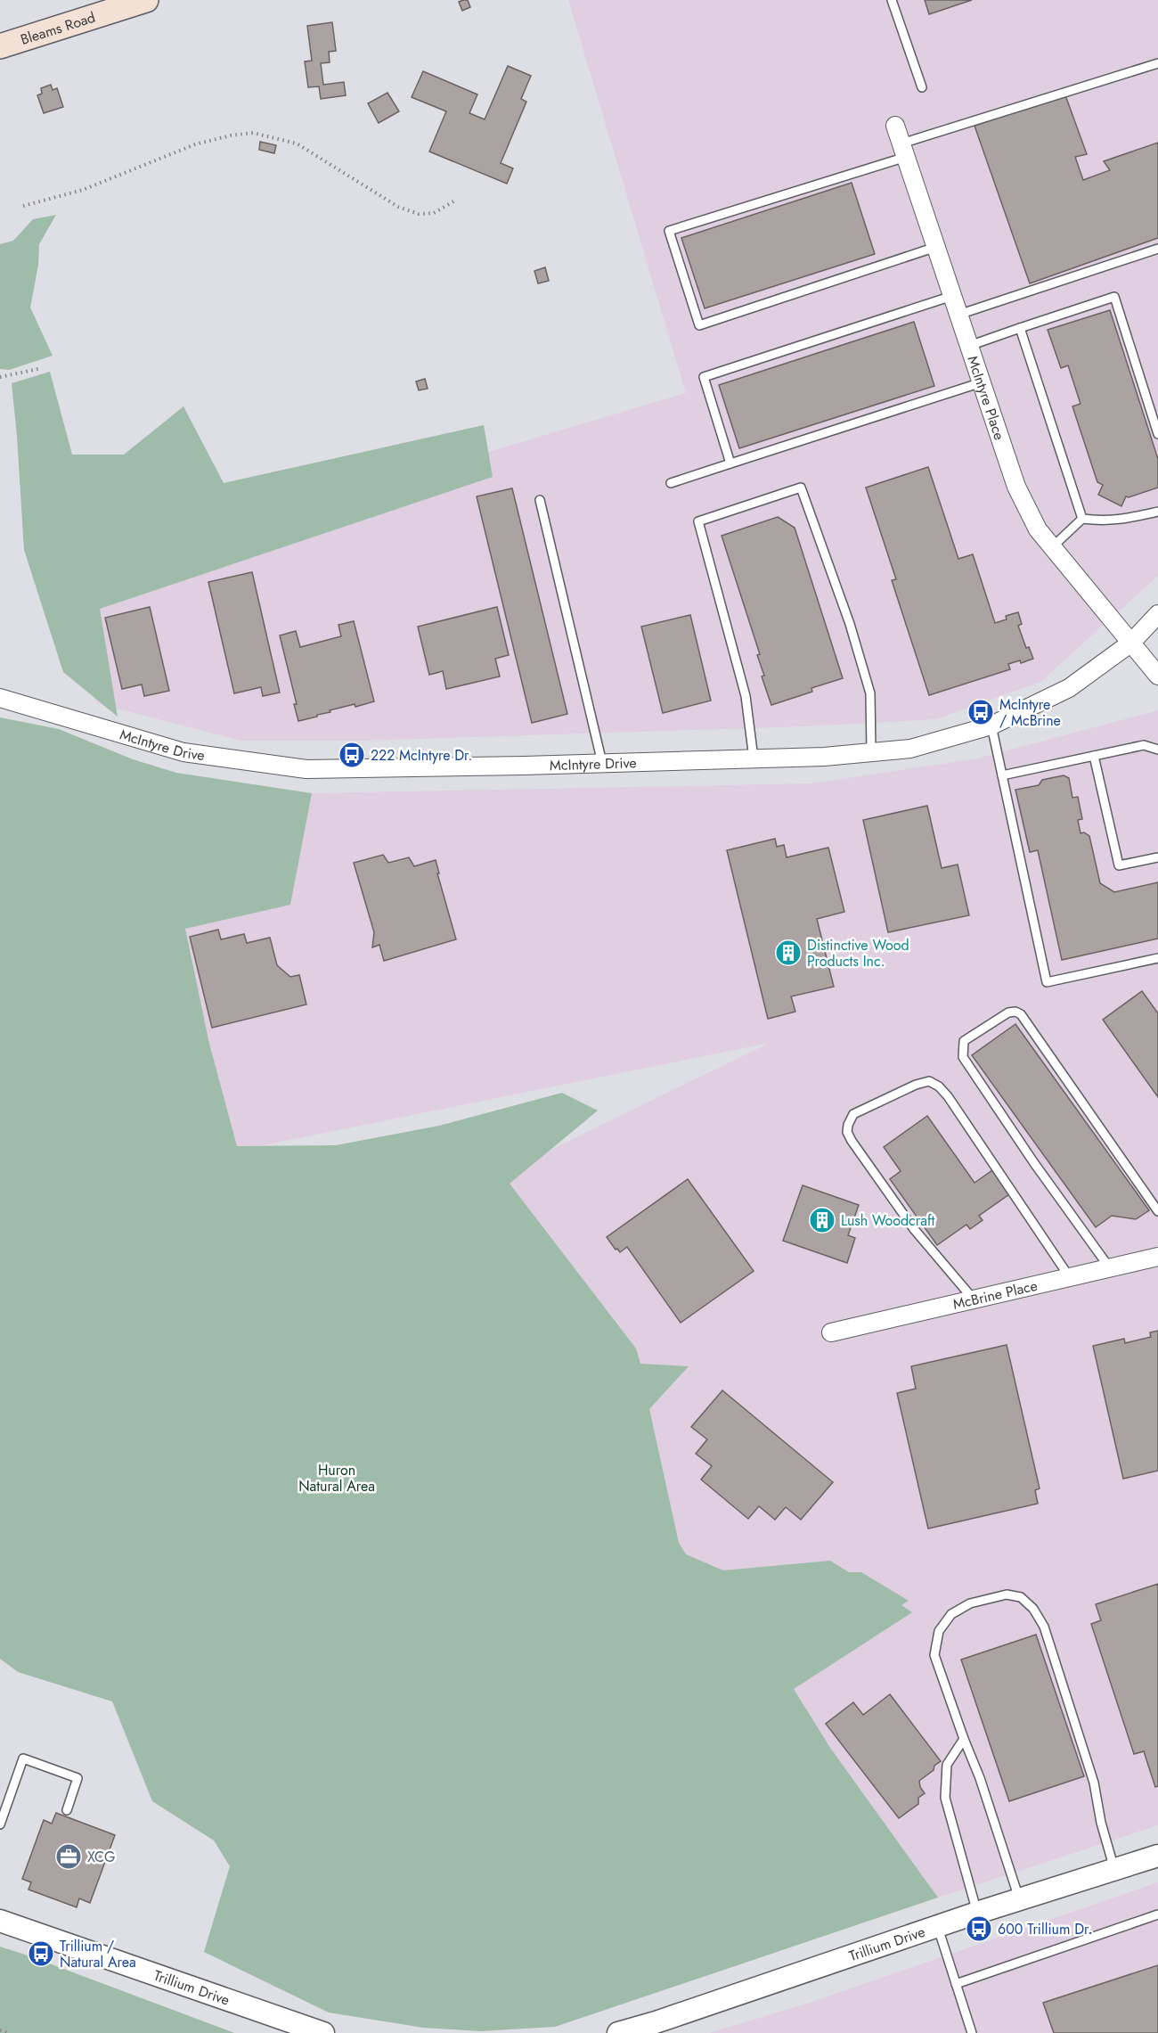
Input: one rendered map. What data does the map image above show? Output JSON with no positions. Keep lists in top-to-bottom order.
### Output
{
  "streets": {
    "main road": ["Bleams Road"],
    "street": [
      "McIntyre Place",
      "McIntyre Drive",
      "McBrine Place",
      "Trillium Drive"
    ]
  },
  "crossings": [
    ["McIntyre Place", "McIntyre Drive"]
  ],
  "parks": ["Huron Natural Area"],
  "places": {
    "bus stop": [
      "McIntyre / McBrine",
      "222 McIntyre Dr.",
      "600 Trillium Dr.",
      "Trillium / Natural Area"
    ],
    "building": ["Distinctive Wood Products Inc.", "Lush Woodcraft"],
    "office": ["XCG"]
  }
}
